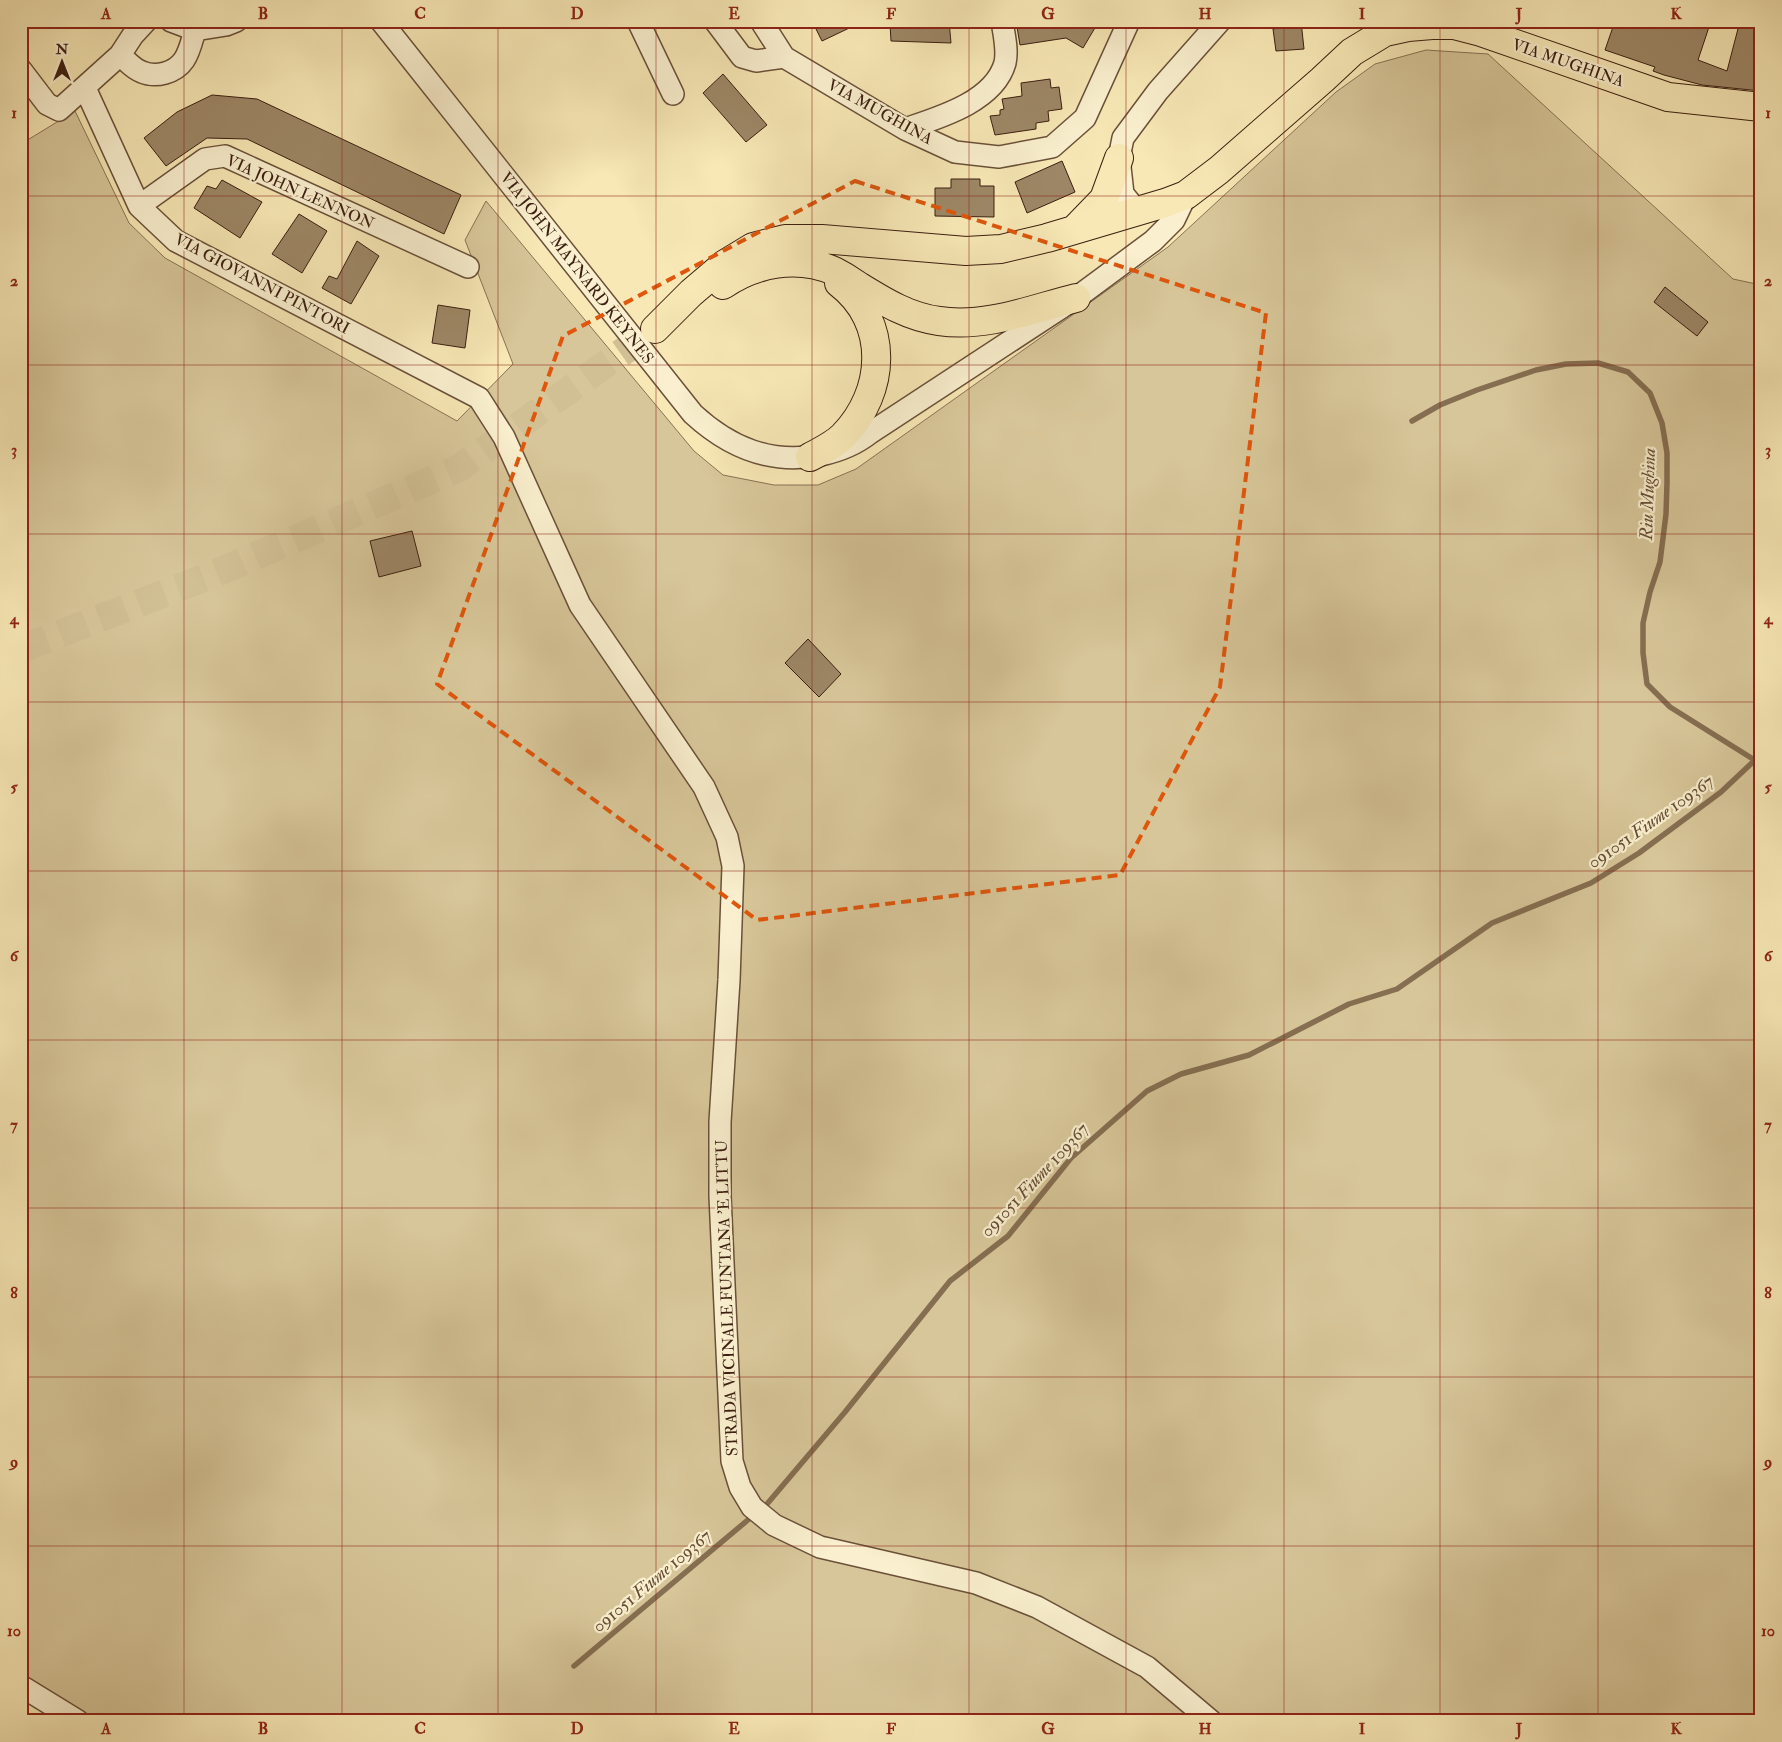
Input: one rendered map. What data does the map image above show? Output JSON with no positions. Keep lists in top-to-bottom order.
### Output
{
  "streets": {
    "main road": ["VIA MUGHINA"],
    "street": [
      "VIA JOHN LENNON",
      "VIA JOHN MAYNARD KEYNES",
      "VIA GIOVANNI PINTORI",
      "STRADA VICINALE FUNTANA 'E LITTU"
    ]
  },
  "crossings": [
    ["VIA MUGHINA", "VIA JOHN MAYNARD KEYNES"],
    ["VIA JOHN LENNON", "VIA GIOVANNI PINTORI"],
    ["VIA GIOVANNI PINTORI", "STRADA VICINALE FUNTANA 'E LITTU"]
  ],
  "water": ["Riu Mughina", "091051 Fiume 109367"],
  "north": "top",
  "grid": {
    "columns": [
      "A",
      "B",
      "C",
      "D",
      "E",
      "F",
      "G",
      "H",
      "I",
      "J",
      "K"
    ],
    "rows": [
      "1",
      "2",
      "3",
      "4",
      "5",
      "6",
      "7",
      "8",
      "9",
      "10"
    ]
  }
}
